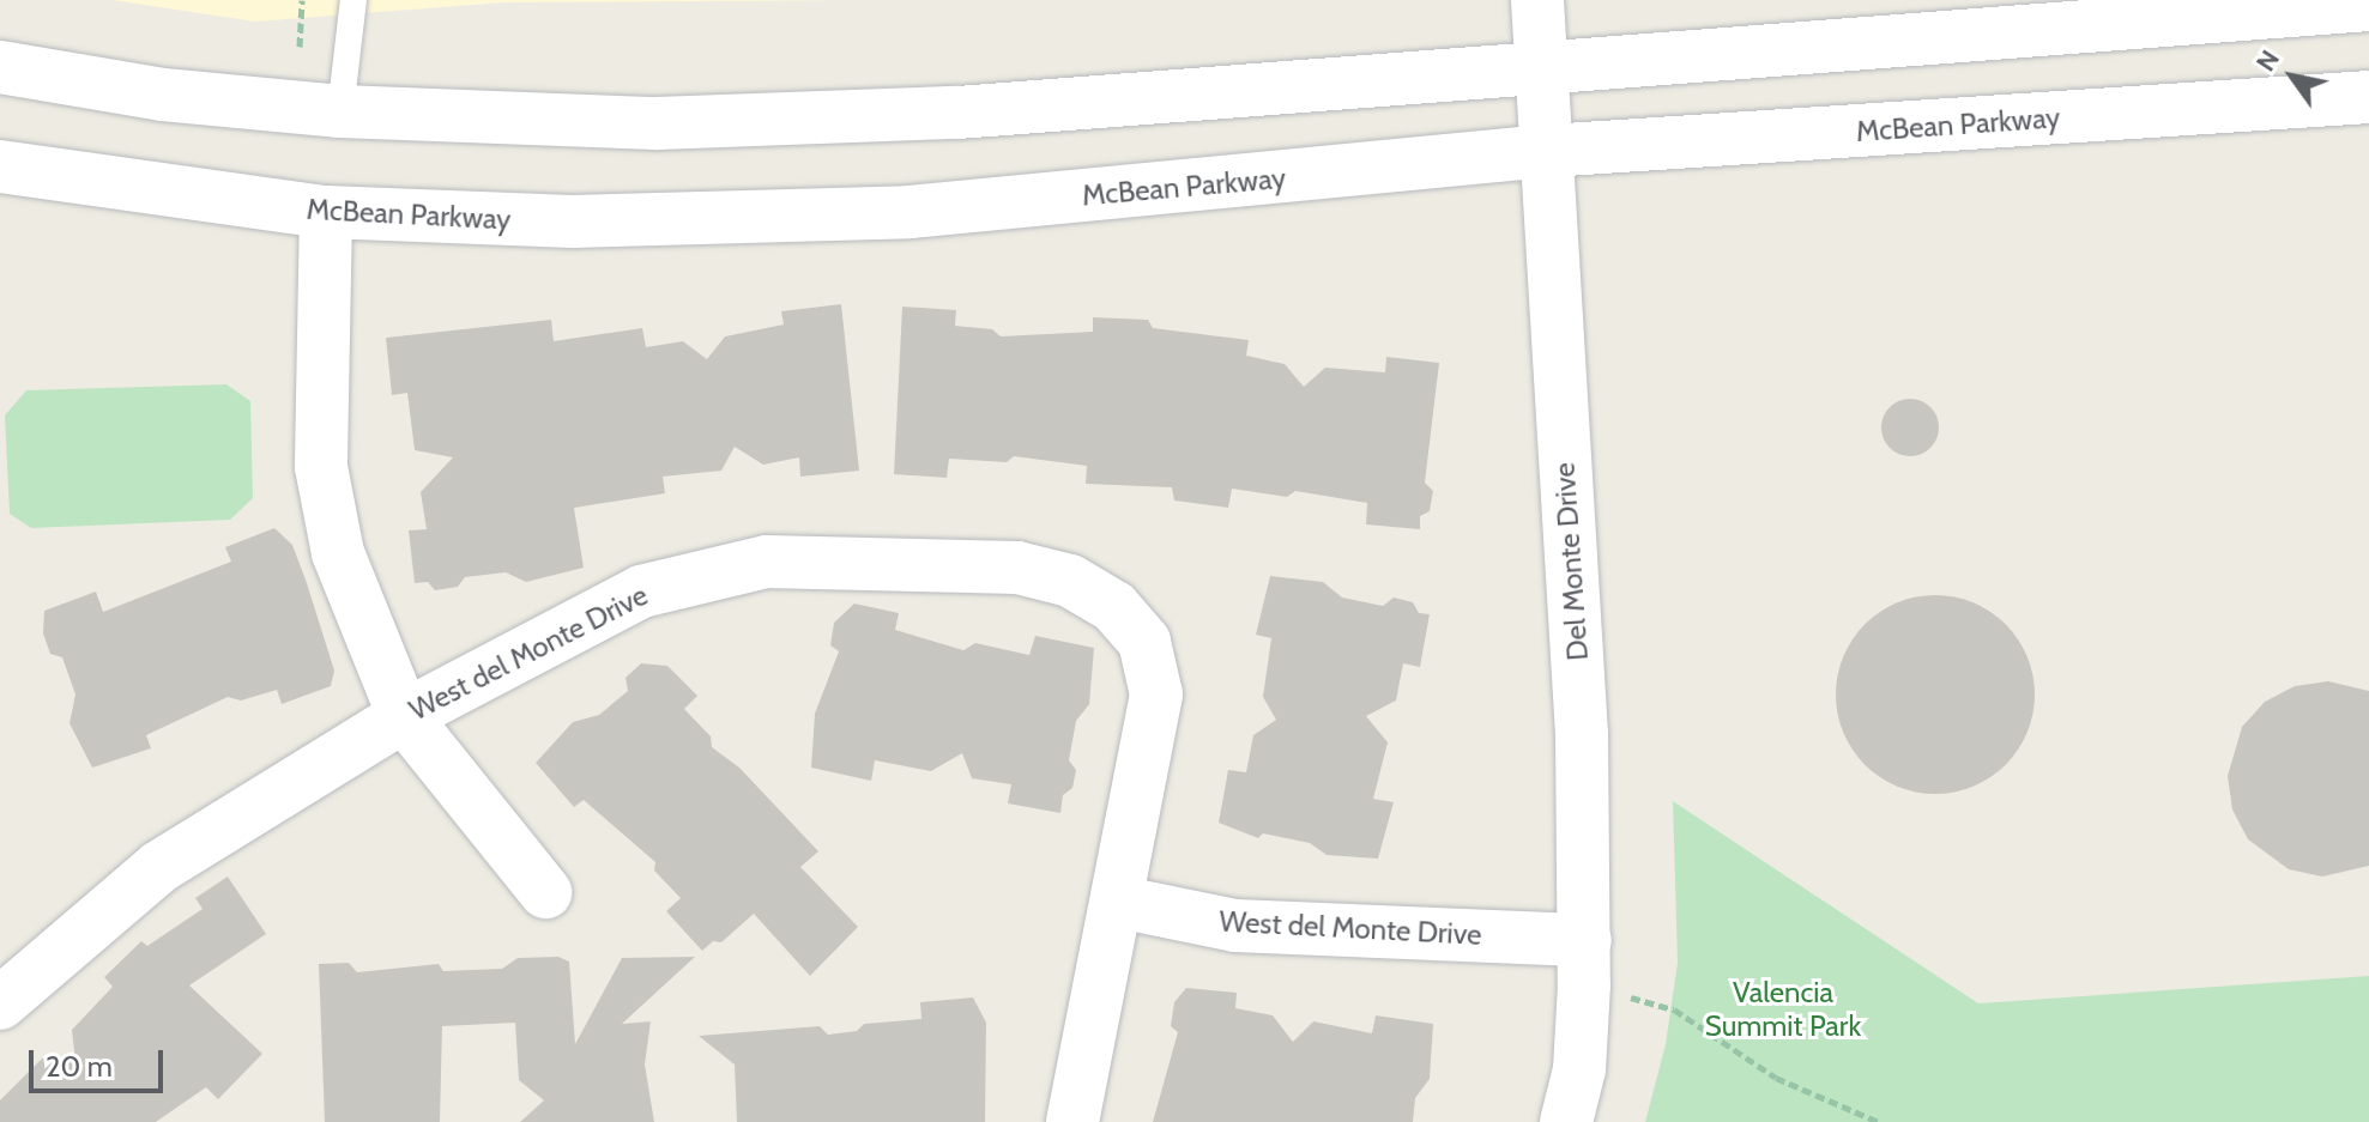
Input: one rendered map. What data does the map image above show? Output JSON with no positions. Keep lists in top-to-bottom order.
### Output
{
  "streets": {
    "main road": ["McBean Parkway", "Del Monte Drive", "West del Monte Drive"]
  },
  "crossings": [
    ["McBean Parkway", "Del Monte Drive"],
    ["Del Monte Drive", "West del Monte Drive"]
  ],
  "parks": ["Valencia Summit Park"],
  "scale_bar": "20 m",
  "north": "top left"
}
